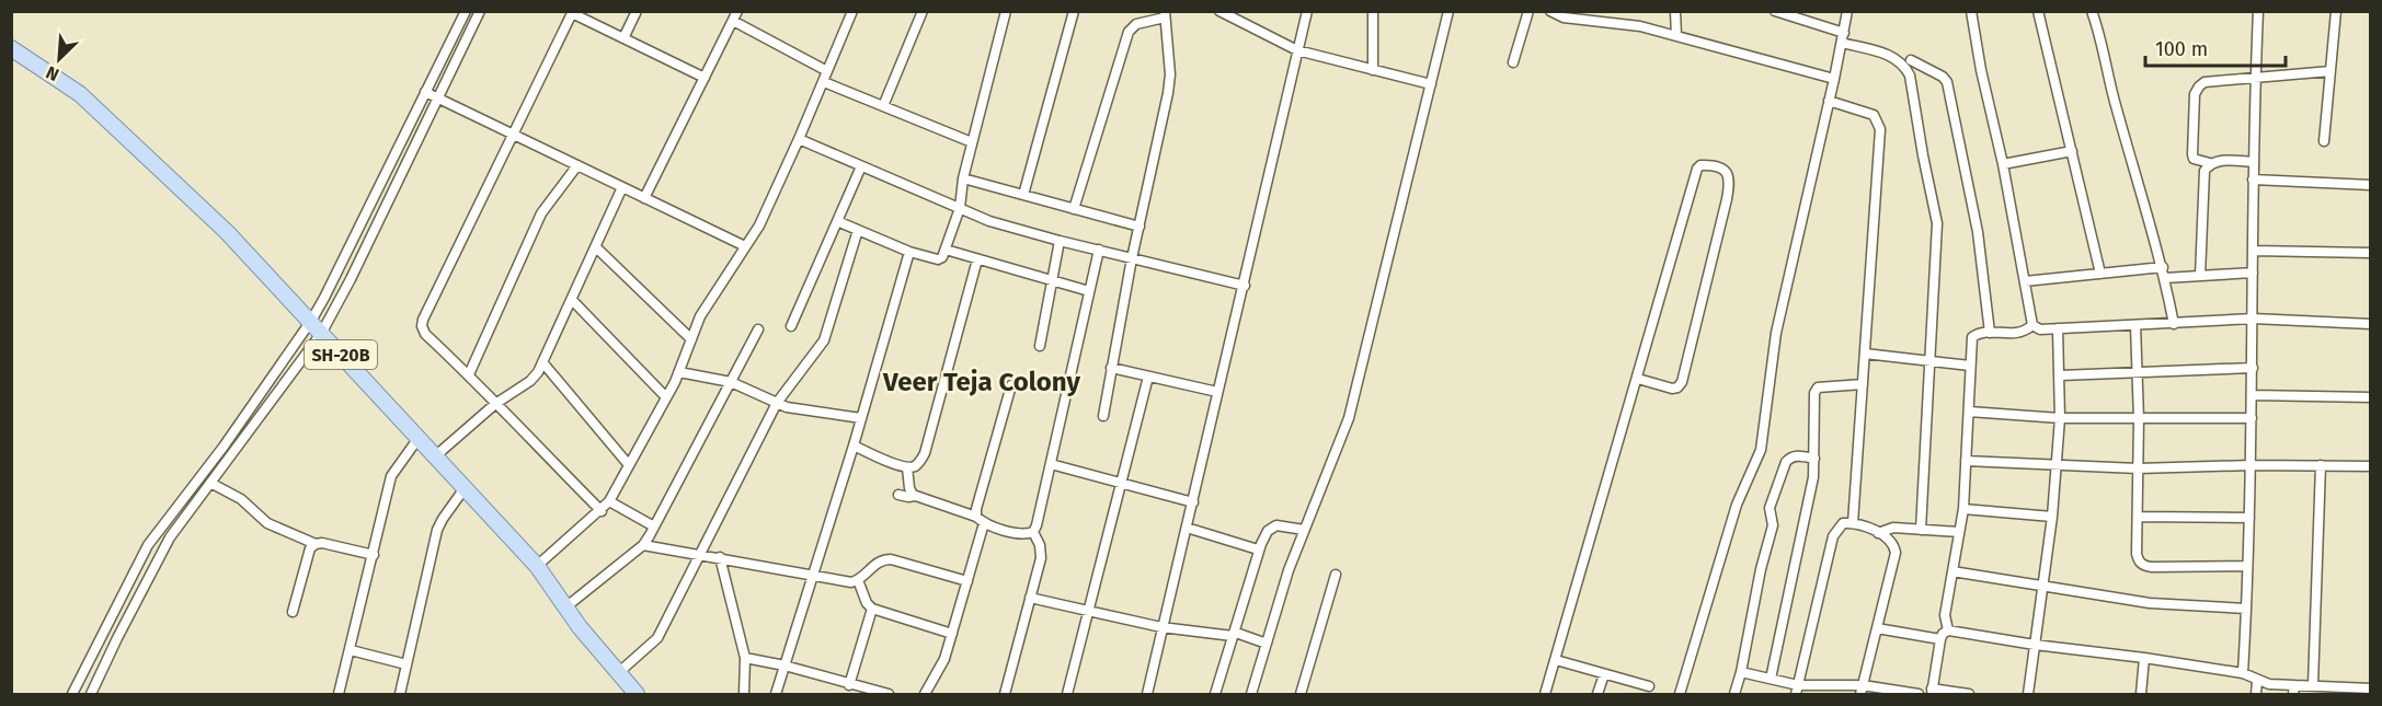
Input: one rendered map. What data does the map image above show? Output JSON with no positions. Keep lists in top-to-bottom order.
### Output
{
  "streets": {
    "main road": ["SH-20B"]
  },
  "districts": ["Veer Teja Colony"],
  "scale_bar": "100 m",
  "north": "bottom left"
}
